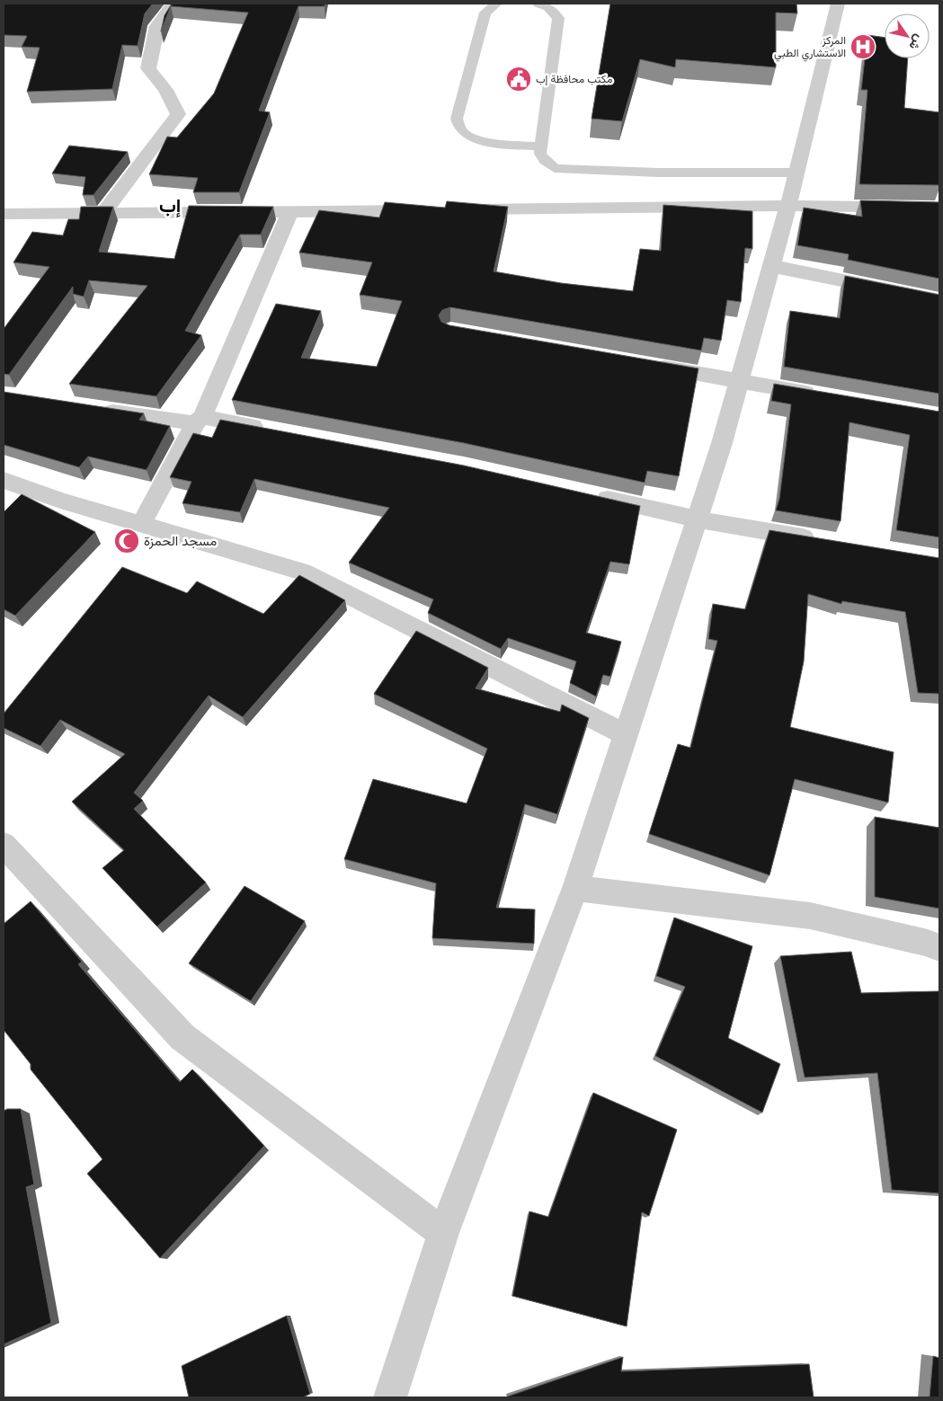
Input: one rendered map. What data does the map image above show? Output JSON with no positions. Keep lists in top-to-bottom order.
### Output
{
  "districts": ["إب"],
  "places": {
    "hospital": ["المركز الاستشاري الطبي"],
    "public building": ["مكتب محافظة إب"],
    "mosque": ["مسجد الحمزة"]
  },
  "north": "bottom right"
}
